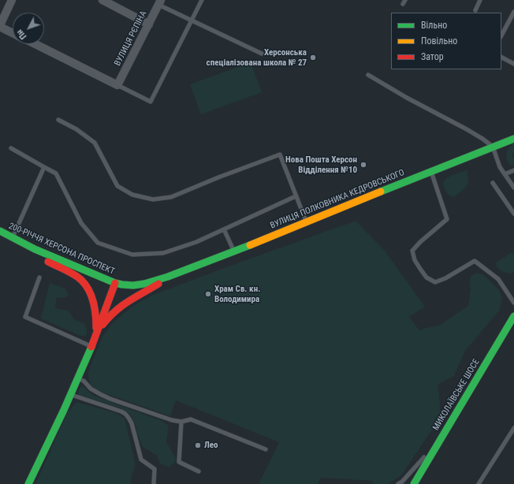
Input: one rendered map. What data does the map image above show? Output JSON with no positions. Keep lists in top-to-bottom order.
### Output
{
  "streets": {
    "street": [
      "ВУЛИЦЯ РЄПІНА",
      "ВУЛИЦЯ ПОЛКОВНИКА КЕДРОВСЬКОГО",
      "200-РІЧЧЯ ХЕРСОНА ПРОСПЕКТ",
      "МИКОЛАЇВСЬКЕ ШОСЕ"
    ]
  },
  "crossings": [
    ["ВУЛИЦЯ ПОЛКОВНИКА КЕДРОВСЬКОГО", "200-РІЧЧЯ ХЕРСОНА ПРОСПЕКТ"]
  ],
  "places": [
    "Херсонська спеціалізована школа № 27",
    "Нова Пошта Херсон Відділення №10",
    "Храм Св. кн. Володимира",
    "Лео"
  ],
  "legend": ["Вільно", "Повільно", "Затор"],
  "north": "bottom left"
}
